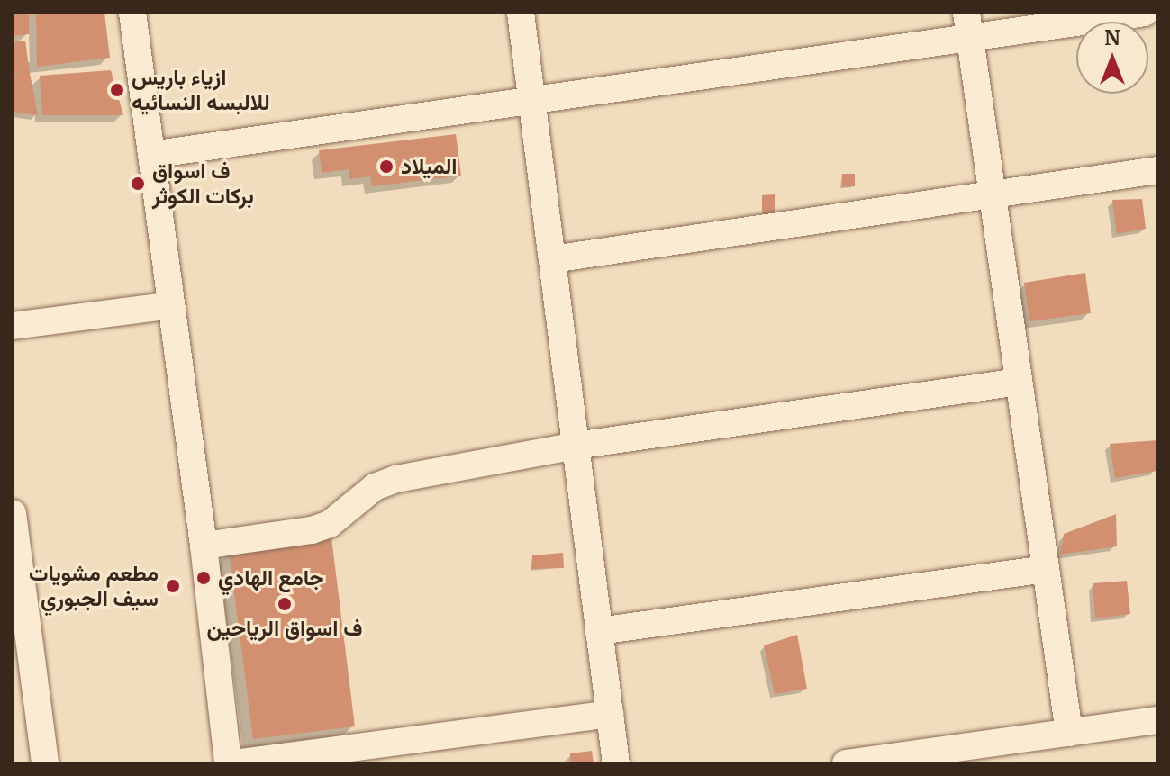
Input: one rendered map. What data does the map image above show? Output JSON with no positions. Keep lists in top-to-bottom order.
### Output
{
  "places": [
    "ازياء باريس للالبسه النسائيه",
    "الميلاد",
    "ف اسواق بركات الكوثر",
    "جامع الهادي",
    "مطعم مشويات سيف الجبوري",
    "ف اسواق الرياحين"
  ],
  "north": "top"
}
